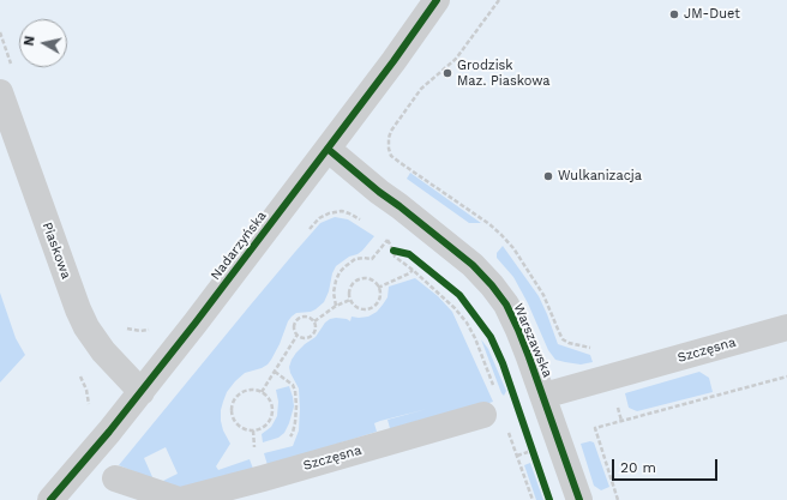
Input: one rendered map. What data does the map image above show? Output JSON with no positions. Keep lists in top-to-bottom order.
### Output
{
  "streets": {
    "street": [
      "Nadarzyńska",
      "Piaskowa",
      "Warszawska",
      "Szczęsna"
    ]
  },
  "crossings": [
    ["Nadarzyńska", "Piaskowa"],
    ["Nadarzyńska", "Warszawska"],
    ["Warszawska", "Szczęsna"]
  ],
  "places": ["JM-Duet", "Grodzisk Maz. Piaskowa", "Wulkanizacja"],
  "scale_bar": "20 m",
  "north": "left"
}
